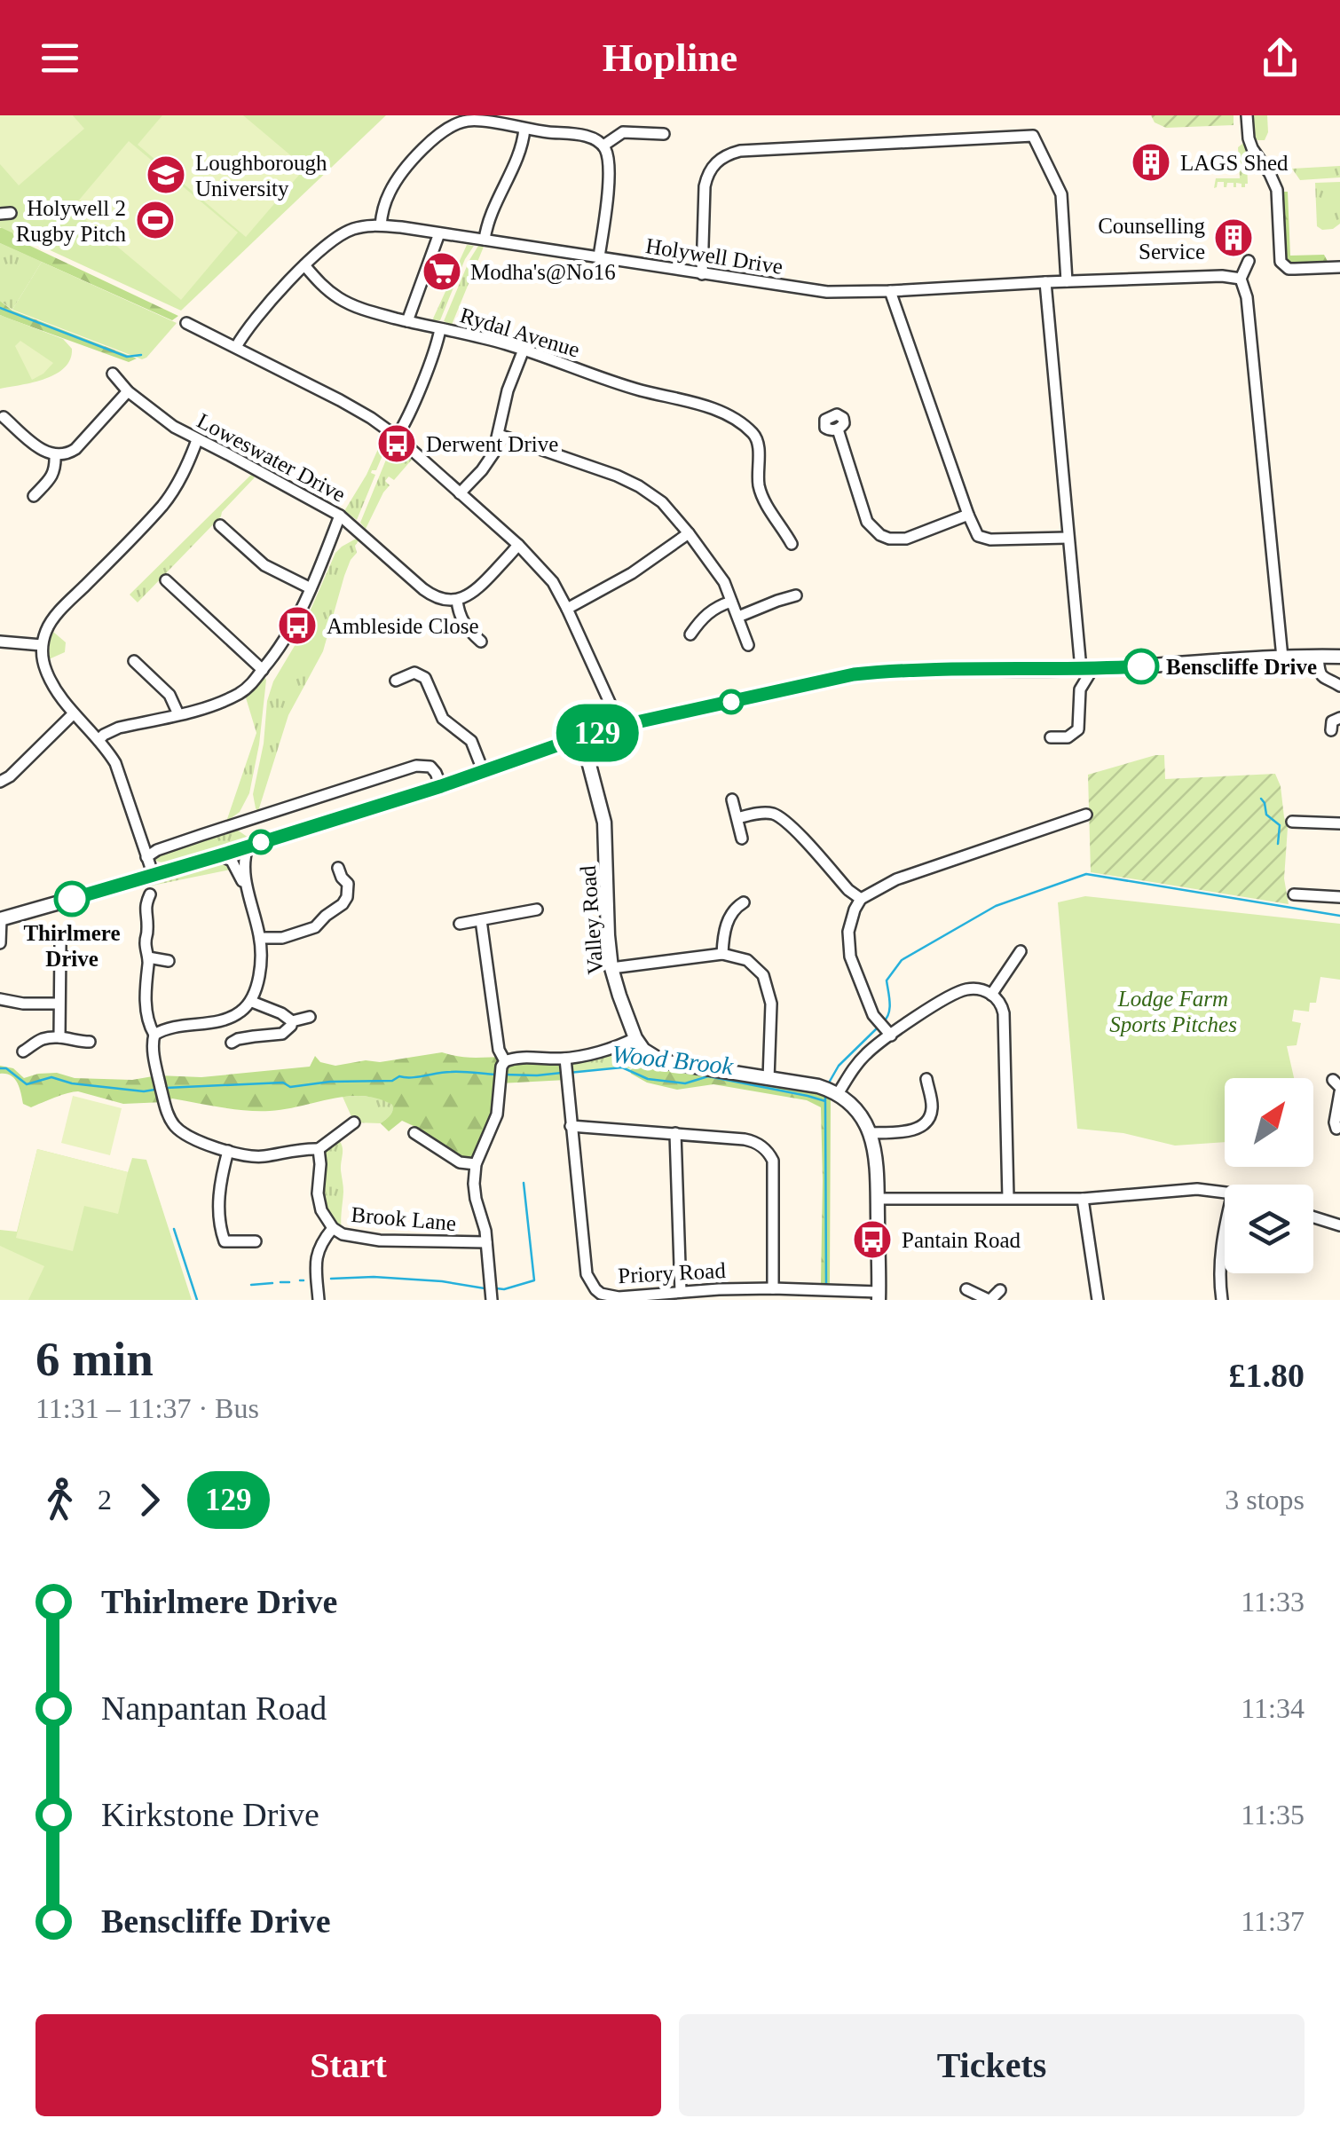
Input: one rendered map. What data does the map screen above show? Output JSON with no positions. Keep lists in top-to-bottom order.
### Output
{
  "streets": {
    "street": [
      "Holywell Drive",
      "Rydal Avenue",
      "Loweswater Drive",
      "Valley Road",
      "Brook Lane",
      "Priory Road"
    ]
  },
  "crossings": [
    ["Holywell Drive", "Rydal Avenue"]
  ],
  "water": ["Wood Brook"],
  "parks": ["Lodge Farm Sports Pitches"],
  "places": {
    "building": ["LAGS Shed", "Counselling Service"],
    "school or university": ["Loughborough University"],
    "sports": ["Holywell 2 Rugby Pitch"],
    "supermarket": ["Modha's@No16"],
    "bus stop": ["Derwent Drive", "Ambleside Close", "Pantain Road"],
    "other": ["Benscliffe Drive", "Thirlmere Drive"]
  },
  "lines": ["bus line 129"],
  "north": "top right",
  "page": {
    "header": "Hopline",
    "on_map": "129",
    "heading": ["6 min", "11:31 – 11:37 · Bus", "£1.80"],
    "legs": ["2", "129", "3 stops"],
    "list": [
      {
        "name": "Thirlmere Drive",
        "value": "11:33"
      },
      {
        "name": "Nanpantan Road",
        "value": "11:34"
      },
      {
        "name": "Kirkstone Drive",
        "value": "11:35"
      },
      {
        "name": "Benscliffe Drive",
        "value": "11:37"
      }
    ],
    "buttons": ["Start", "Tickets"]
  }
}
